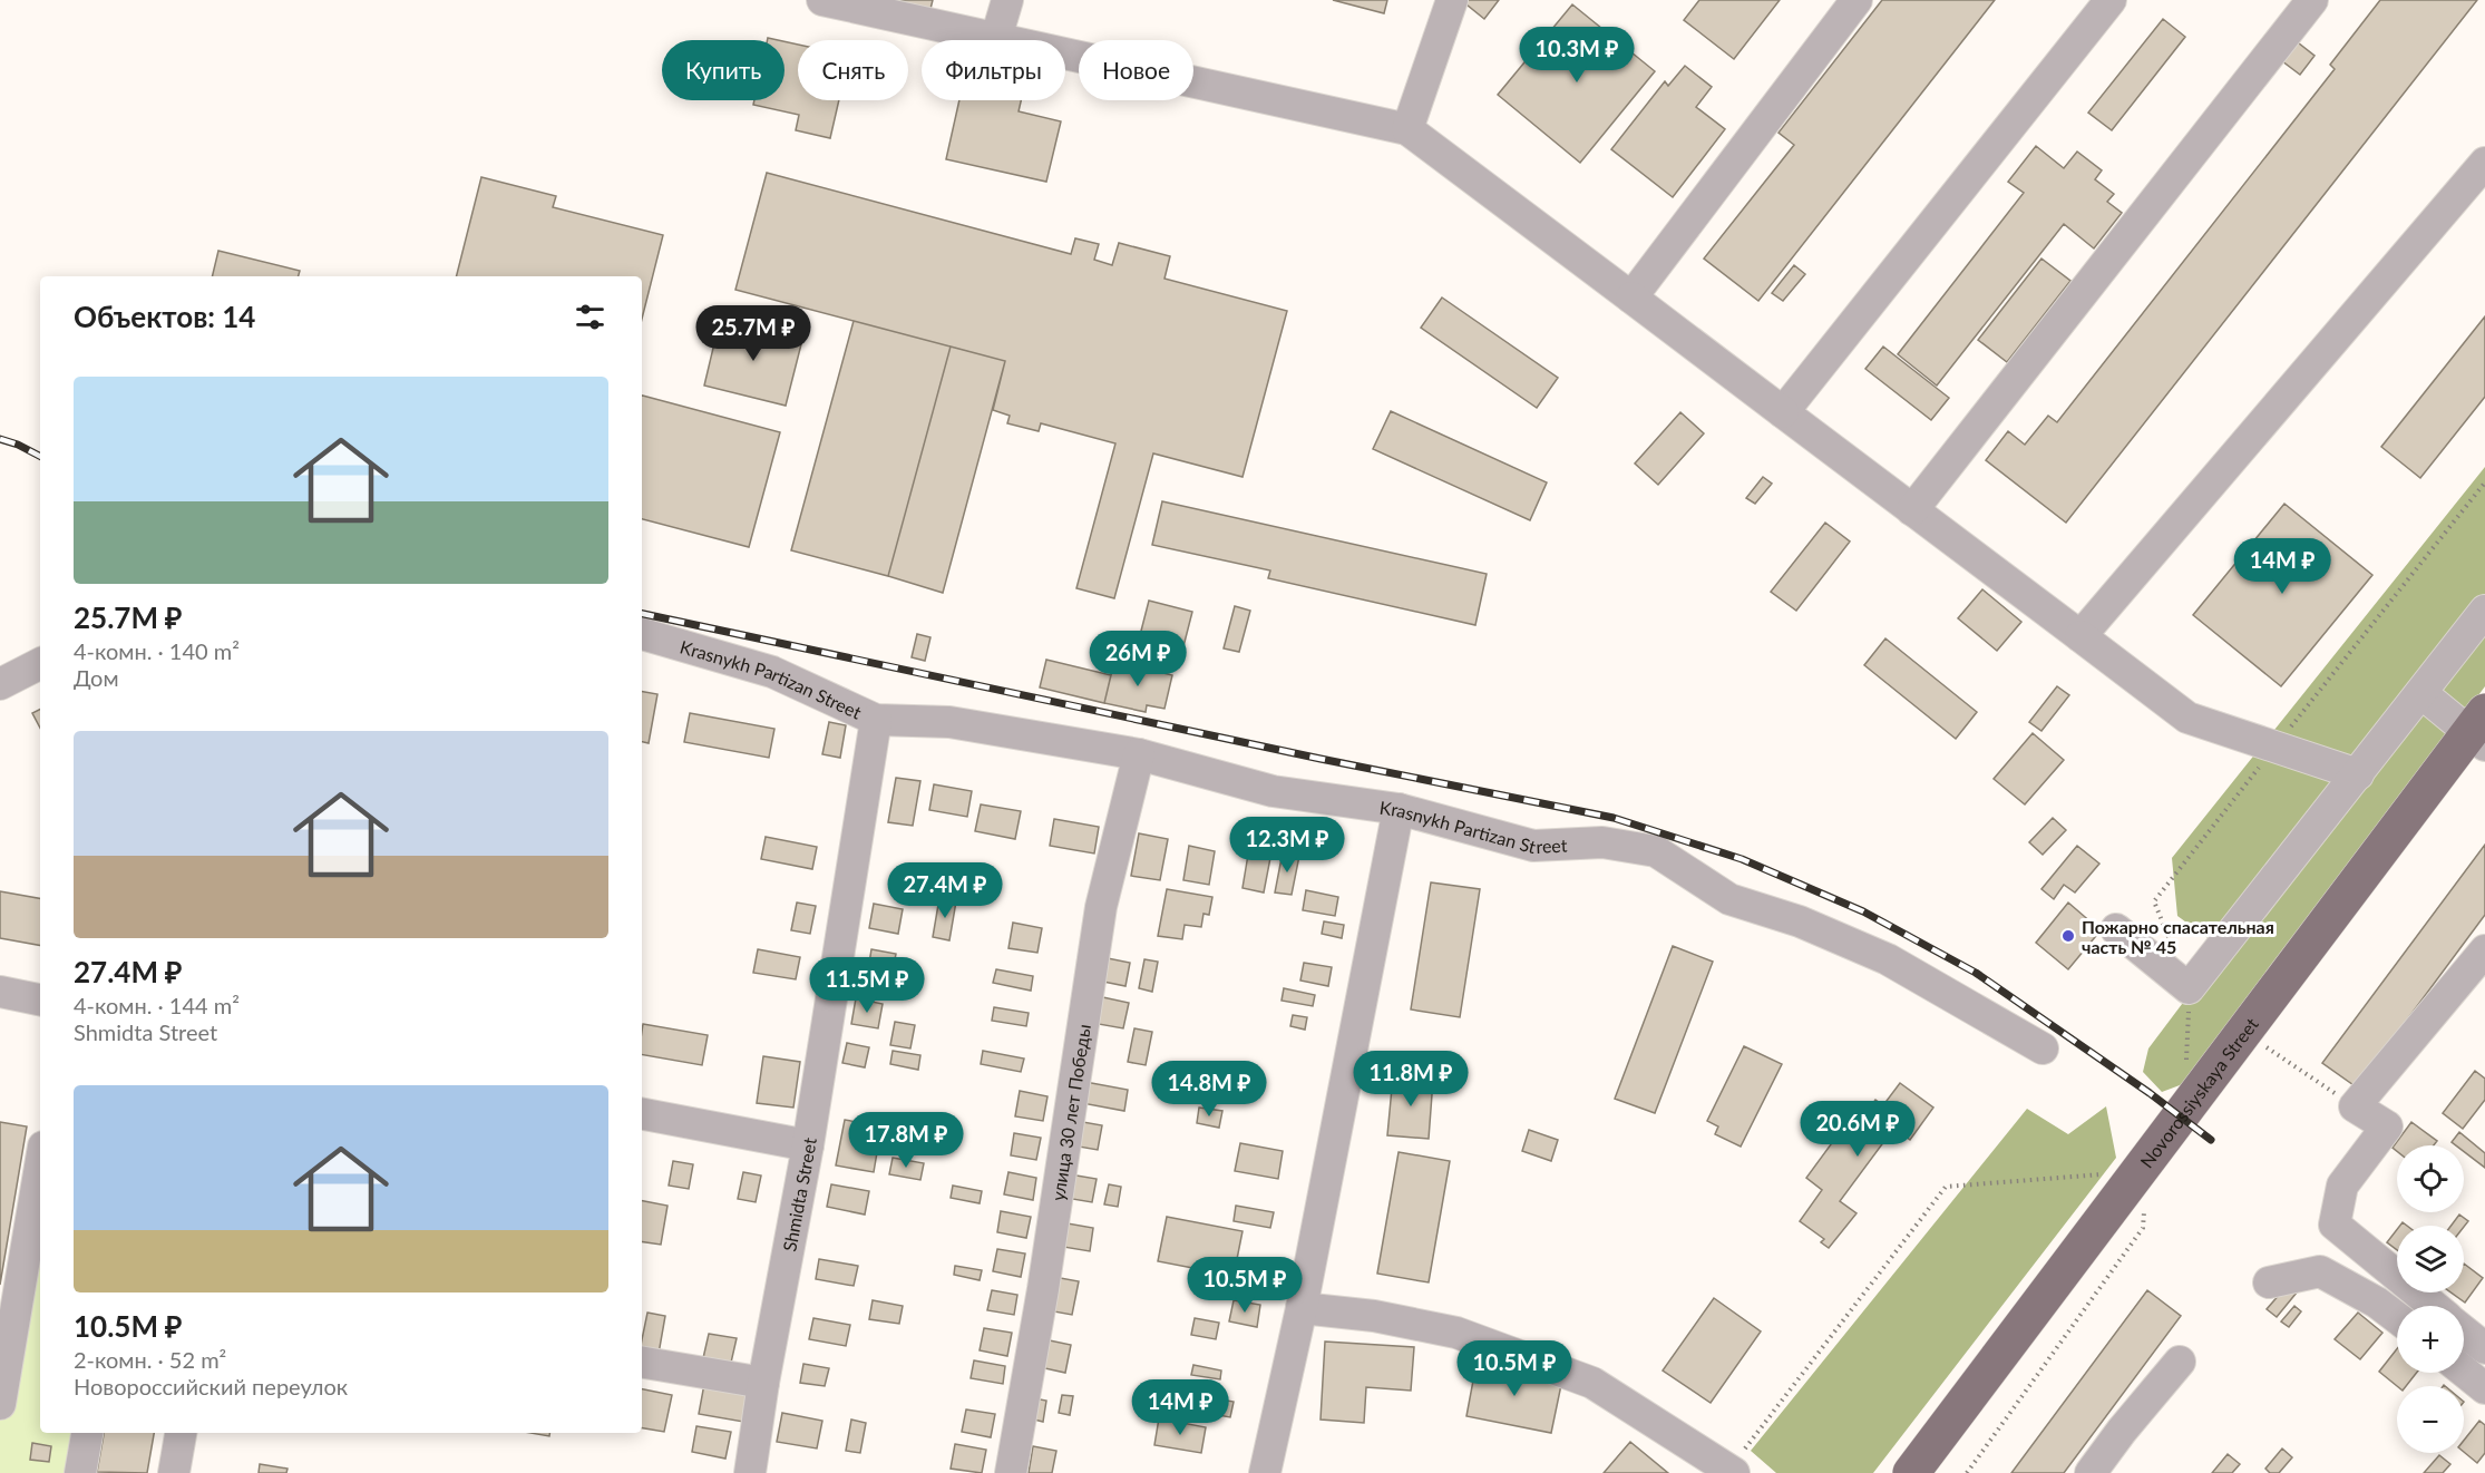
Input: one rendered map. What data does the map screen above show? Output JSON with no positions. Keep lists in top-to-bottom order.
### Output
{
  "streets": {
    "main road": ["Novorossiyskaya Street"],
    "street": ["Krasnykh Partizan Street", "улица 30 лет Победы", "Shmidta Street"]
  },
  "crossings": [
    ["Krasnykh Partizan Street", "улица 30 лет Победы"],
    ["Krasnykh Partizan Street", "Shmidta Street"]
  ],
  "places": ["Пожарно спасательная часть № 45"],
  "page": {
    "price": [
      "10.3M ₽",
      "25.7M ₽",
      "14M ₽",
      "26M ₽",
      "12.3M ₽",
      "27.4M ₽",
      "11.5M ₽",
      "11.8M ₽",
      "14.8M ₽",
      "20.6M ₽",
      "17.8M ₽",
      "10.5M ₽",
      "10.5M ₽",
      "14M ₽"
    ],
    "chip": [
      "Купить",
      "Снять",
      "Фильтры",
      "Новое"
    ],
    "heading": "Объектов: 14",
    "list": [
      {
        "name": "25.7M ₽",
        "note": "4-комн. · 140 m² · Дом"
      },
      {
        "name": "27.4M ₽",
        "note": "4-комн. · 144 m² · Shmidta Street"
      },
      {
        "name": "10.5M ₽",
        "note": "2-комн. · 52 m² · Новороссийский переулок"
      }
    ],
    "map_buttons": ["+", "−"]
  }
}
